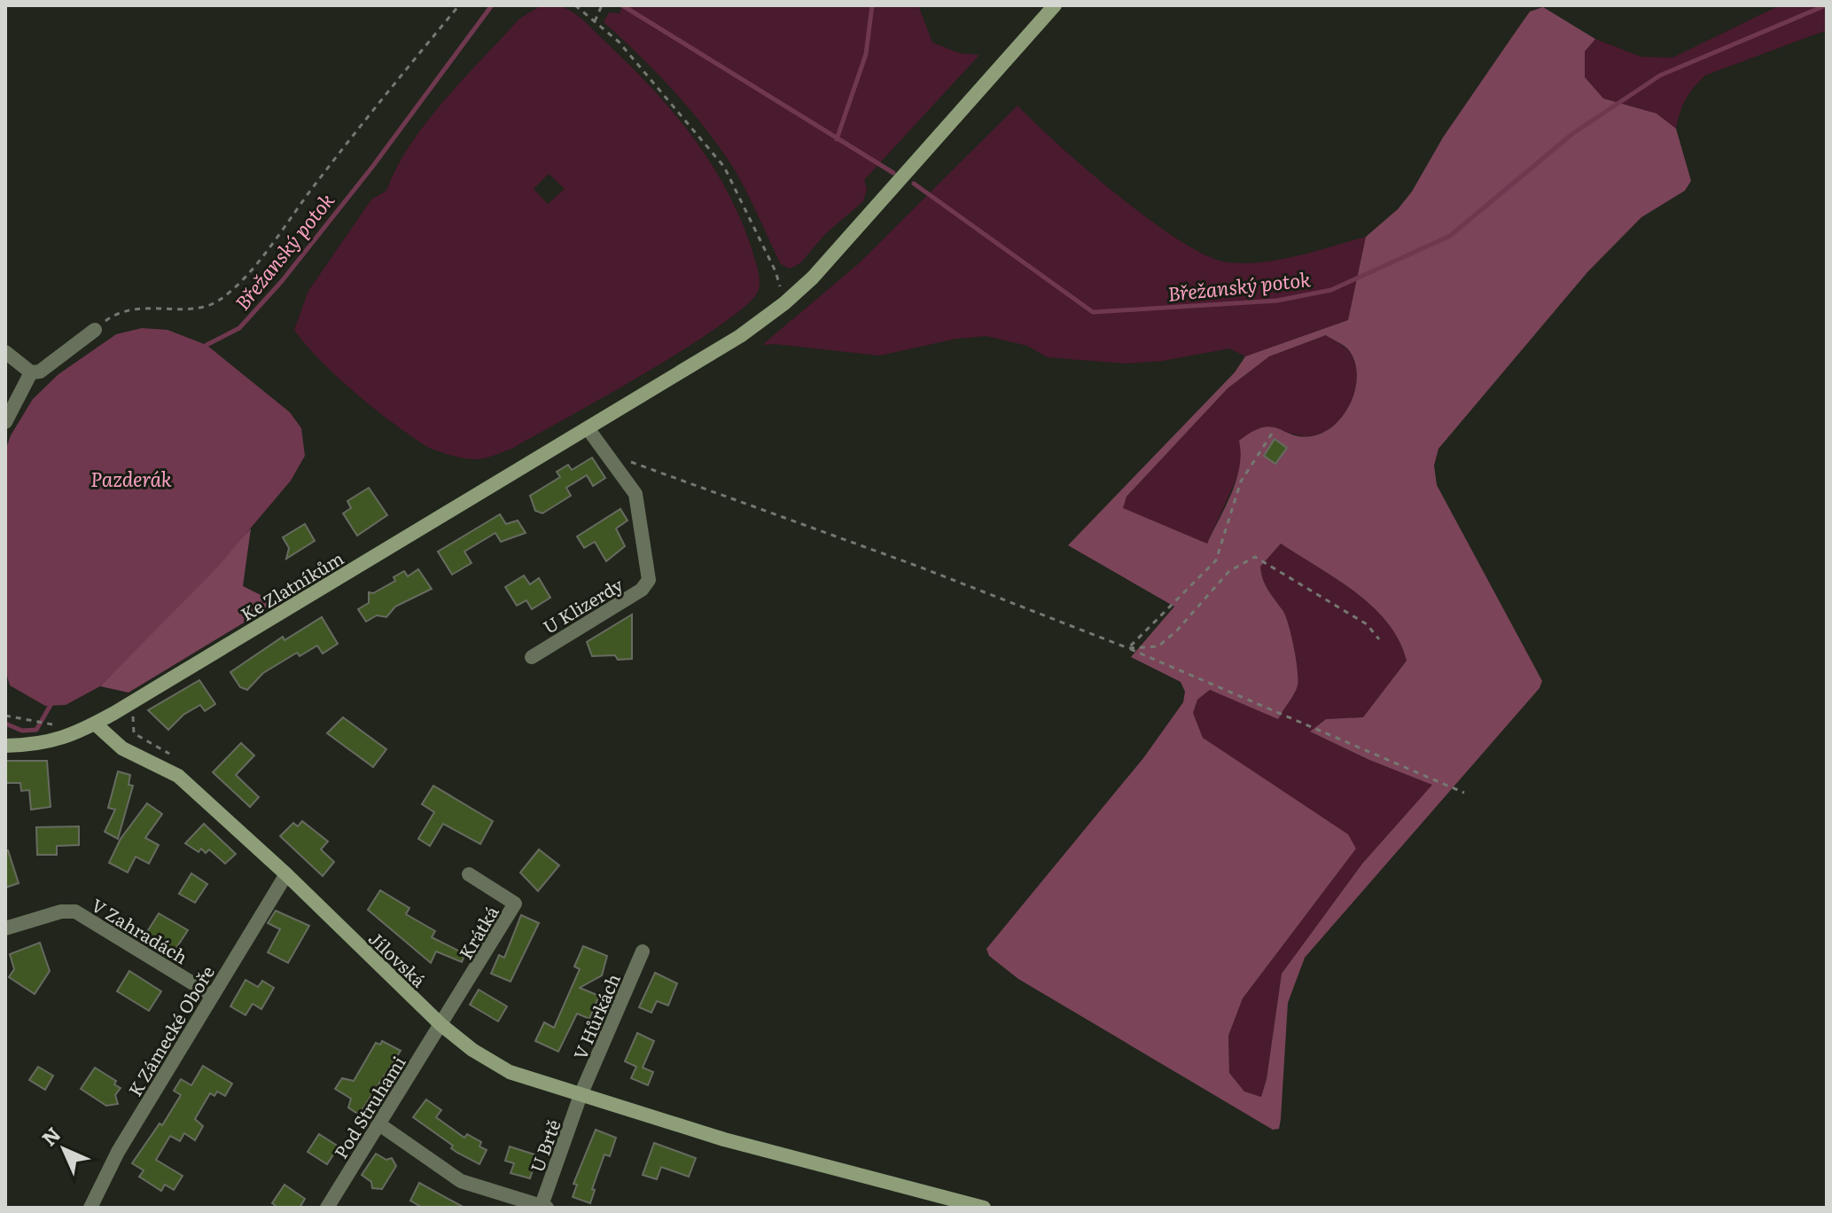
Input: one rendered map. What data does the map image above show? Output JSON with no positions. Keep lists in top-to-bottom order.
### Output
{
  "streets": {
    "main road": ["Ke Zlatníkům", "Jílovská"],
    "street": [
      "U Klizerdy",
      "V Zahradách",
      "Krátká",
      "V Hůrkách",
      "K Zámecké Oboře",
      "Pod Struhami",
      "U Brtě"
    ]
  },
  "crossings": [
    ["Ke Zlatníkům", "Jílovská"],
    ["V Zahradách", "K Zámecké Oboře"],
    ["Krátká", "Jílovská"],
    ["Krátká", "Pod Struhami"],
    ["Jílovská", "V Hůrkách"],
    ["Jílovská", "K Zámecké Oboře"],
    ["Jílovská", "Pod Struhami"],
    ["Jílovská", "U Brtě"],
    ["V Hůrkách", "U Brtě"]
  ],
  "water": ["Břežanský potok", "Pazderák"],
  "north": "top left"
}
